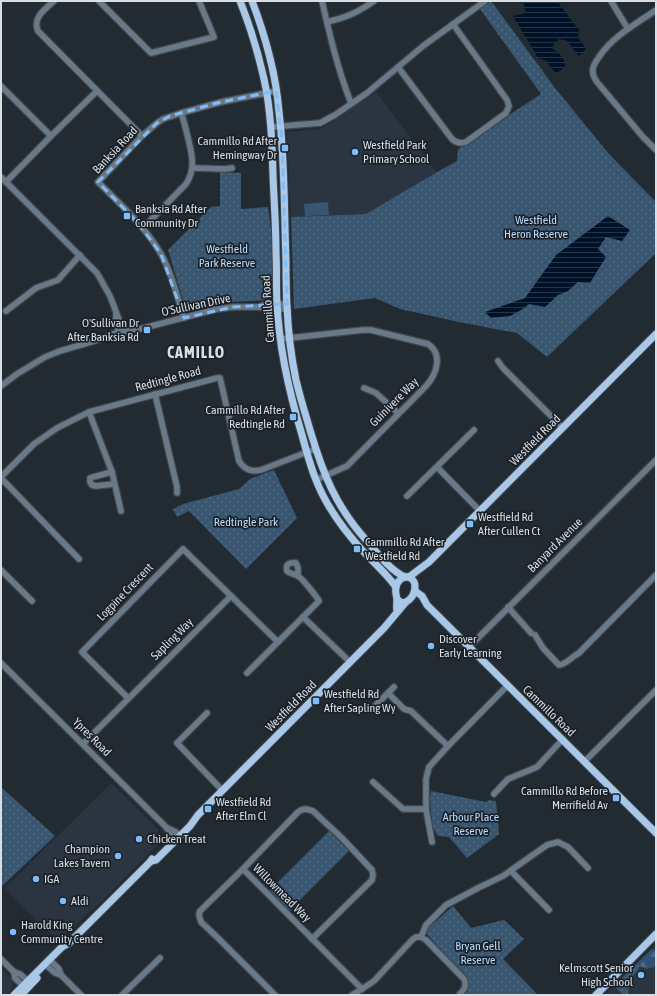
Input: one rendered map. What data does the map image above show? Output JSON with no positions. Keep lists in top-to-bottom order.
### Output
{
  "streets": {
    "main road": ["Cammillo Road", "Westfield Road"],
    "street": [
      "Banksia Road",
      "O'Sullivan Drive",
      "Redtingle Road",
      "Guinivere Way",
      "Banyard Avenue",
      "Logpine Crescent",
      "Sapling Way",
      "Ypres Road",
      "Willowmead Way"
    ]
  },
  "crossings": [
    ["Banksia Road", "O'Sullivan Drive"],
    ["Banksia Road", "Cammillo Road"],
    ["O'Sullivan Drive", "Cammillo Road"],
    ["Cammillo Road", "Redtingle Road"],
    ["Cammillo Road", "Guinivere Way"],
    ["Cammillo Road", "Westfield Road"],
    ["Cammillo Road", "Banyard Avenue"],
    ["Westfield Road", "Ypres Road"],
    ["Logpine Crescent", "Sapling Way"],
    ["Sapling Way", "Ypres Road"]
  ],
  "districts": ["CAMILLO"],
  "parks": [
    "Westfield Heron Reserve",
    "Westfield Park Reserve",
    "Redtingle Park",
    "Arbour Place Reserve",
    "Bryan Gell Reserve"
  ],
  "places": {
    "transit": [
      "Cammillo Rd After Hemingway Dr",
      "Banksia Rd After Community Dr",
      "O'Sullivan Dr After Banksia Rd",
      "Cammillo Rd After Redtingle Rd",
      "Westfield Rd After Cullen Ct",
      "Cammillo Rd After Westfield Rd",
      "Westfield Rd After Sapling Wy",
      "Cammillo Rd Before Merrifield Av",
      "Westfield Rd After Elm Cl"
    ],
    "other": [
      "Westfield Park Primary School",
      "Discover Early Learning",
      "Chicken Treat",
      "Champion Lakes Tavern",
      "IGA",
      "Aldi",
      "Harold King Community Centre",
      "Kelmscott Senior High School"
    ]
  }
}
